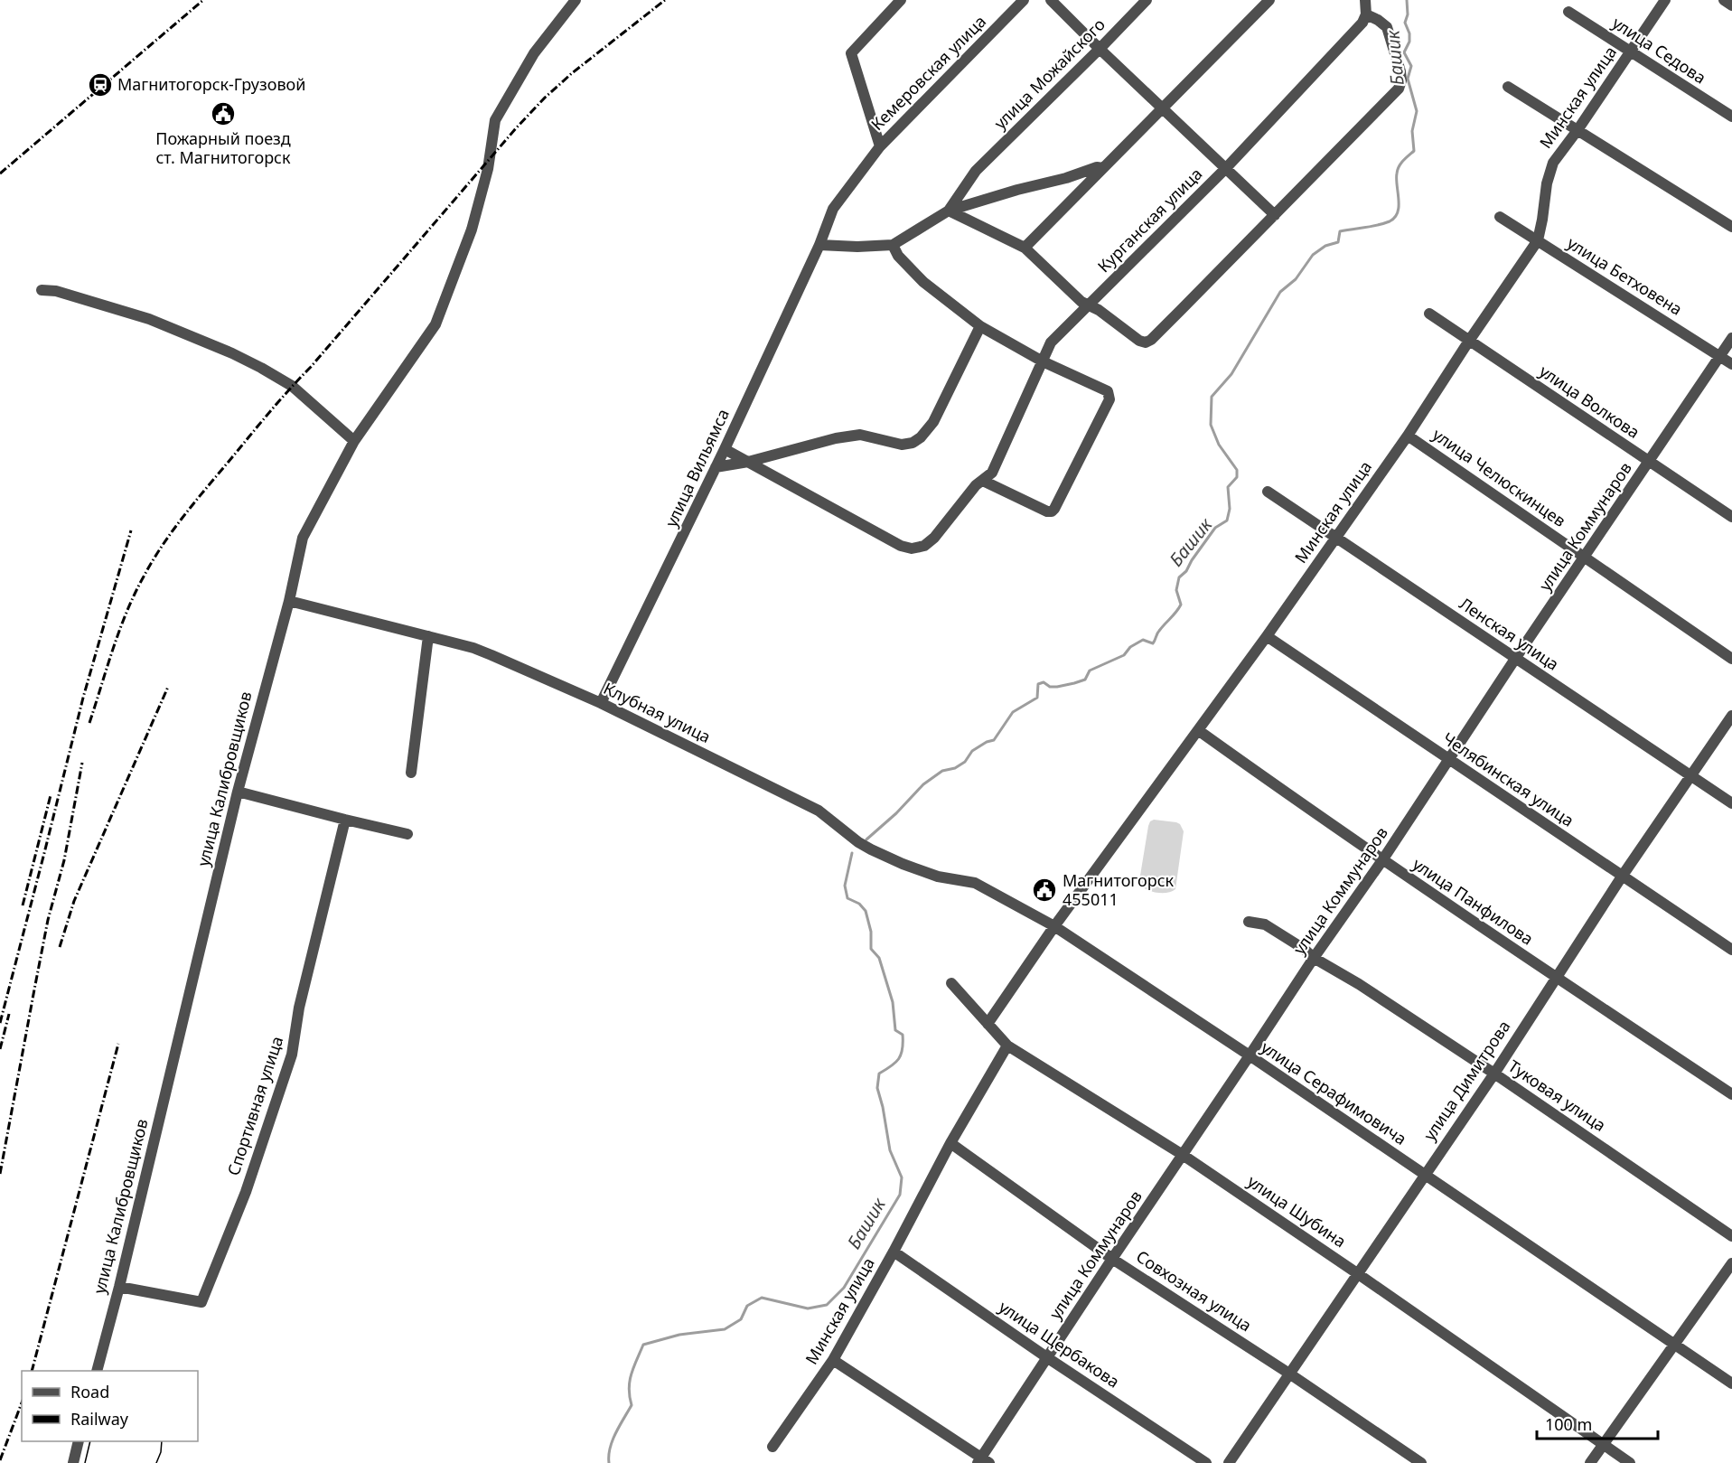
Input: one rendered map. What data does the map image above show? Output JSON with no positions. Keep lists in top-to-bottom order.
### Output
{
  "streets": {
    "street": [
      "улица Седова",
      "Кемеровская улица",
      "улица Можайского",
      "Минская улица",
      "Курганская улица",
      "улица Бетховена",
      "улица Волкова",
      "улица Вильямса",
      "улица Челюскинцев",
      "улица Коммунаров",
      "Ленская улица",
      "Клубная улица",
      "улица Калибровщиков",
      "Челябинская улица",
      "улица Панфилова",
      "улица Димитрова",
      "улица Серафимовича",
      "Туковая улица",
      "Спортивная улица",
      "улица Шубина",
      "Совхозная улица",
      "улица Щербакова"
    ]
  },
  "crossings": [
    ["улица Седова", "Минская улица"],
    ["Кемеровская улица", "улица Вильямса"],
    ["Минская улица", "улица Бетховена"],
    ["Минская улица", "улица Волкова"],
    ["Минская улица", "улица Челюскинцев"],
    ["Минская улица", "Ленская улица"],
    ["Минская улица", "Челябинская улица"],
    ["Минская улица", "улица Панфилова"],
    ["Минская улица", "улица Серафимовича"],
    ["Минская улица", "улица Шубина"],
    ["Минская улица", "Совхозная улица"],
    ["Минская улица", "улица Щербакова"],
    ["улица Бетховена", "улица Коммунаров"],
    ["улица Волкова", "улица Коммунаров"],
    ["улица Вильямса", "Клубная улица"],
    ["улица Челюскинцев", "улица Коммунаров"],
    ["улица Коммунаров", "Ленская улица"],
    ["улица Коммунаров", "Челябинская улица"],
    ["улица Коммунаров", "улица Панфилова"],
    ["улица Коммунаров", "улица Серафимовича"],
    ["улица Коммунаров", "Туковая улица"],
    ["улица Коммунаров", "улица Шубина"],
    ["улица Коммунаров", "Совхозная улица"],
    ["улица Коммунаров", "улица Щербакова"],
    ["Ленская улица", "улица Димитрова"],
    ["Клубная улица", "улица Калибровщиков"],
    ["Клубная улица", "улица Серафимовича"],
    ["улица Калибровщиков", "Спортивная улица"],
    ["Челябинская улица", "улица Димитрова"],
    ["улица Панфилова", "улица Димитрова"],
    ["улица Димитрова", "улица Серафимовича"],
    ["улица Димитрова", "Туковая улица"],
    ["улица Димитрова", "улица Шубина"],
    ["улица Димитрова", "Совхозная улица"]
  ],
  "water": ["Башик"],
  "places": {
    "station": ["Магнитогорск-Грузовой"],
    "public building": ["Пожарный поезд ст. Магнитогорск", "Магнитогорск 455011"]
  },
  "legend": ["Road", "Railway"],
  "scale_bar": "100 m"
}
